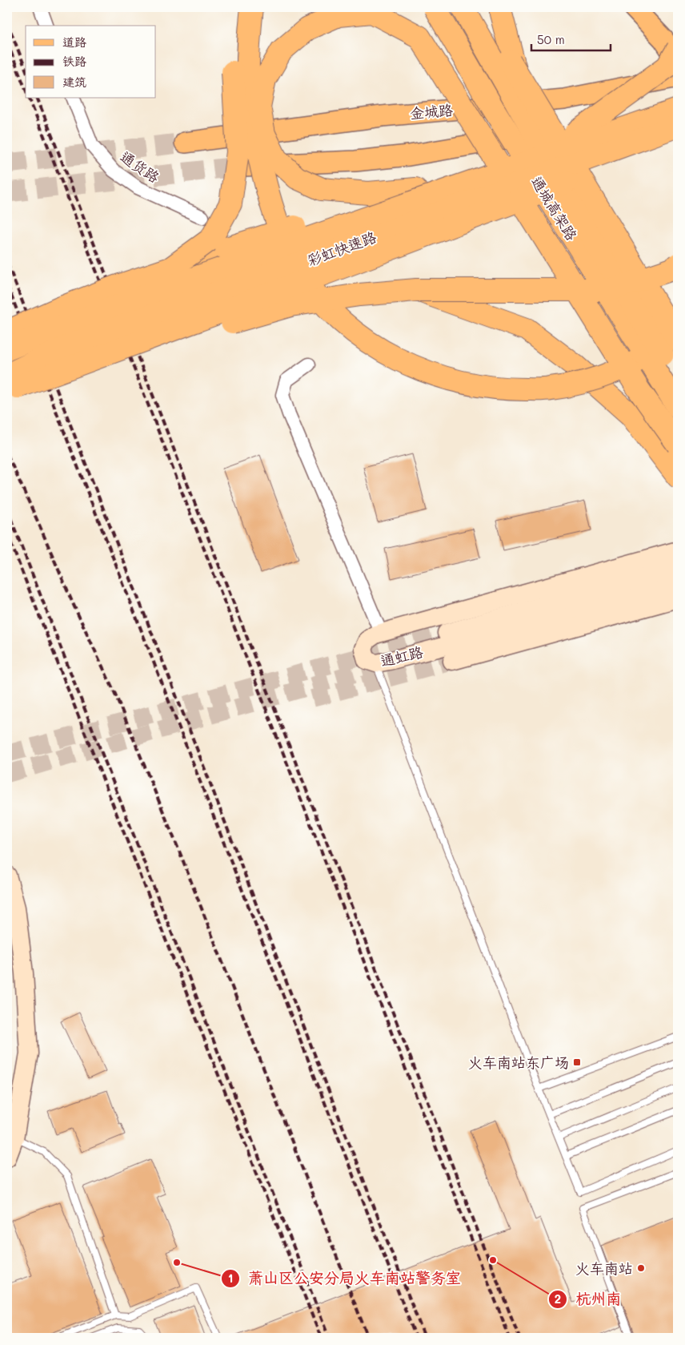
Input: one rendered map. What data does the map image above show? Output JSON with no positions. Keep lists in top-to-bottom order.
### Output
{
  "streets": {
    "highway": ["通城高架路", "彩虹快速路"],
    "main road": ["金城路"],
    "street": ["通货路", "通虹路"]
  },
  "places": {
    "transit": ["火车南站东广场"],
    "other": ["杭州南", "萧山区公安分局火车南站警务室", "火车南站"]
  },
  "legend": ["道路", "铁路", "建筑"],
  "scale_bar": "50 m"
}
